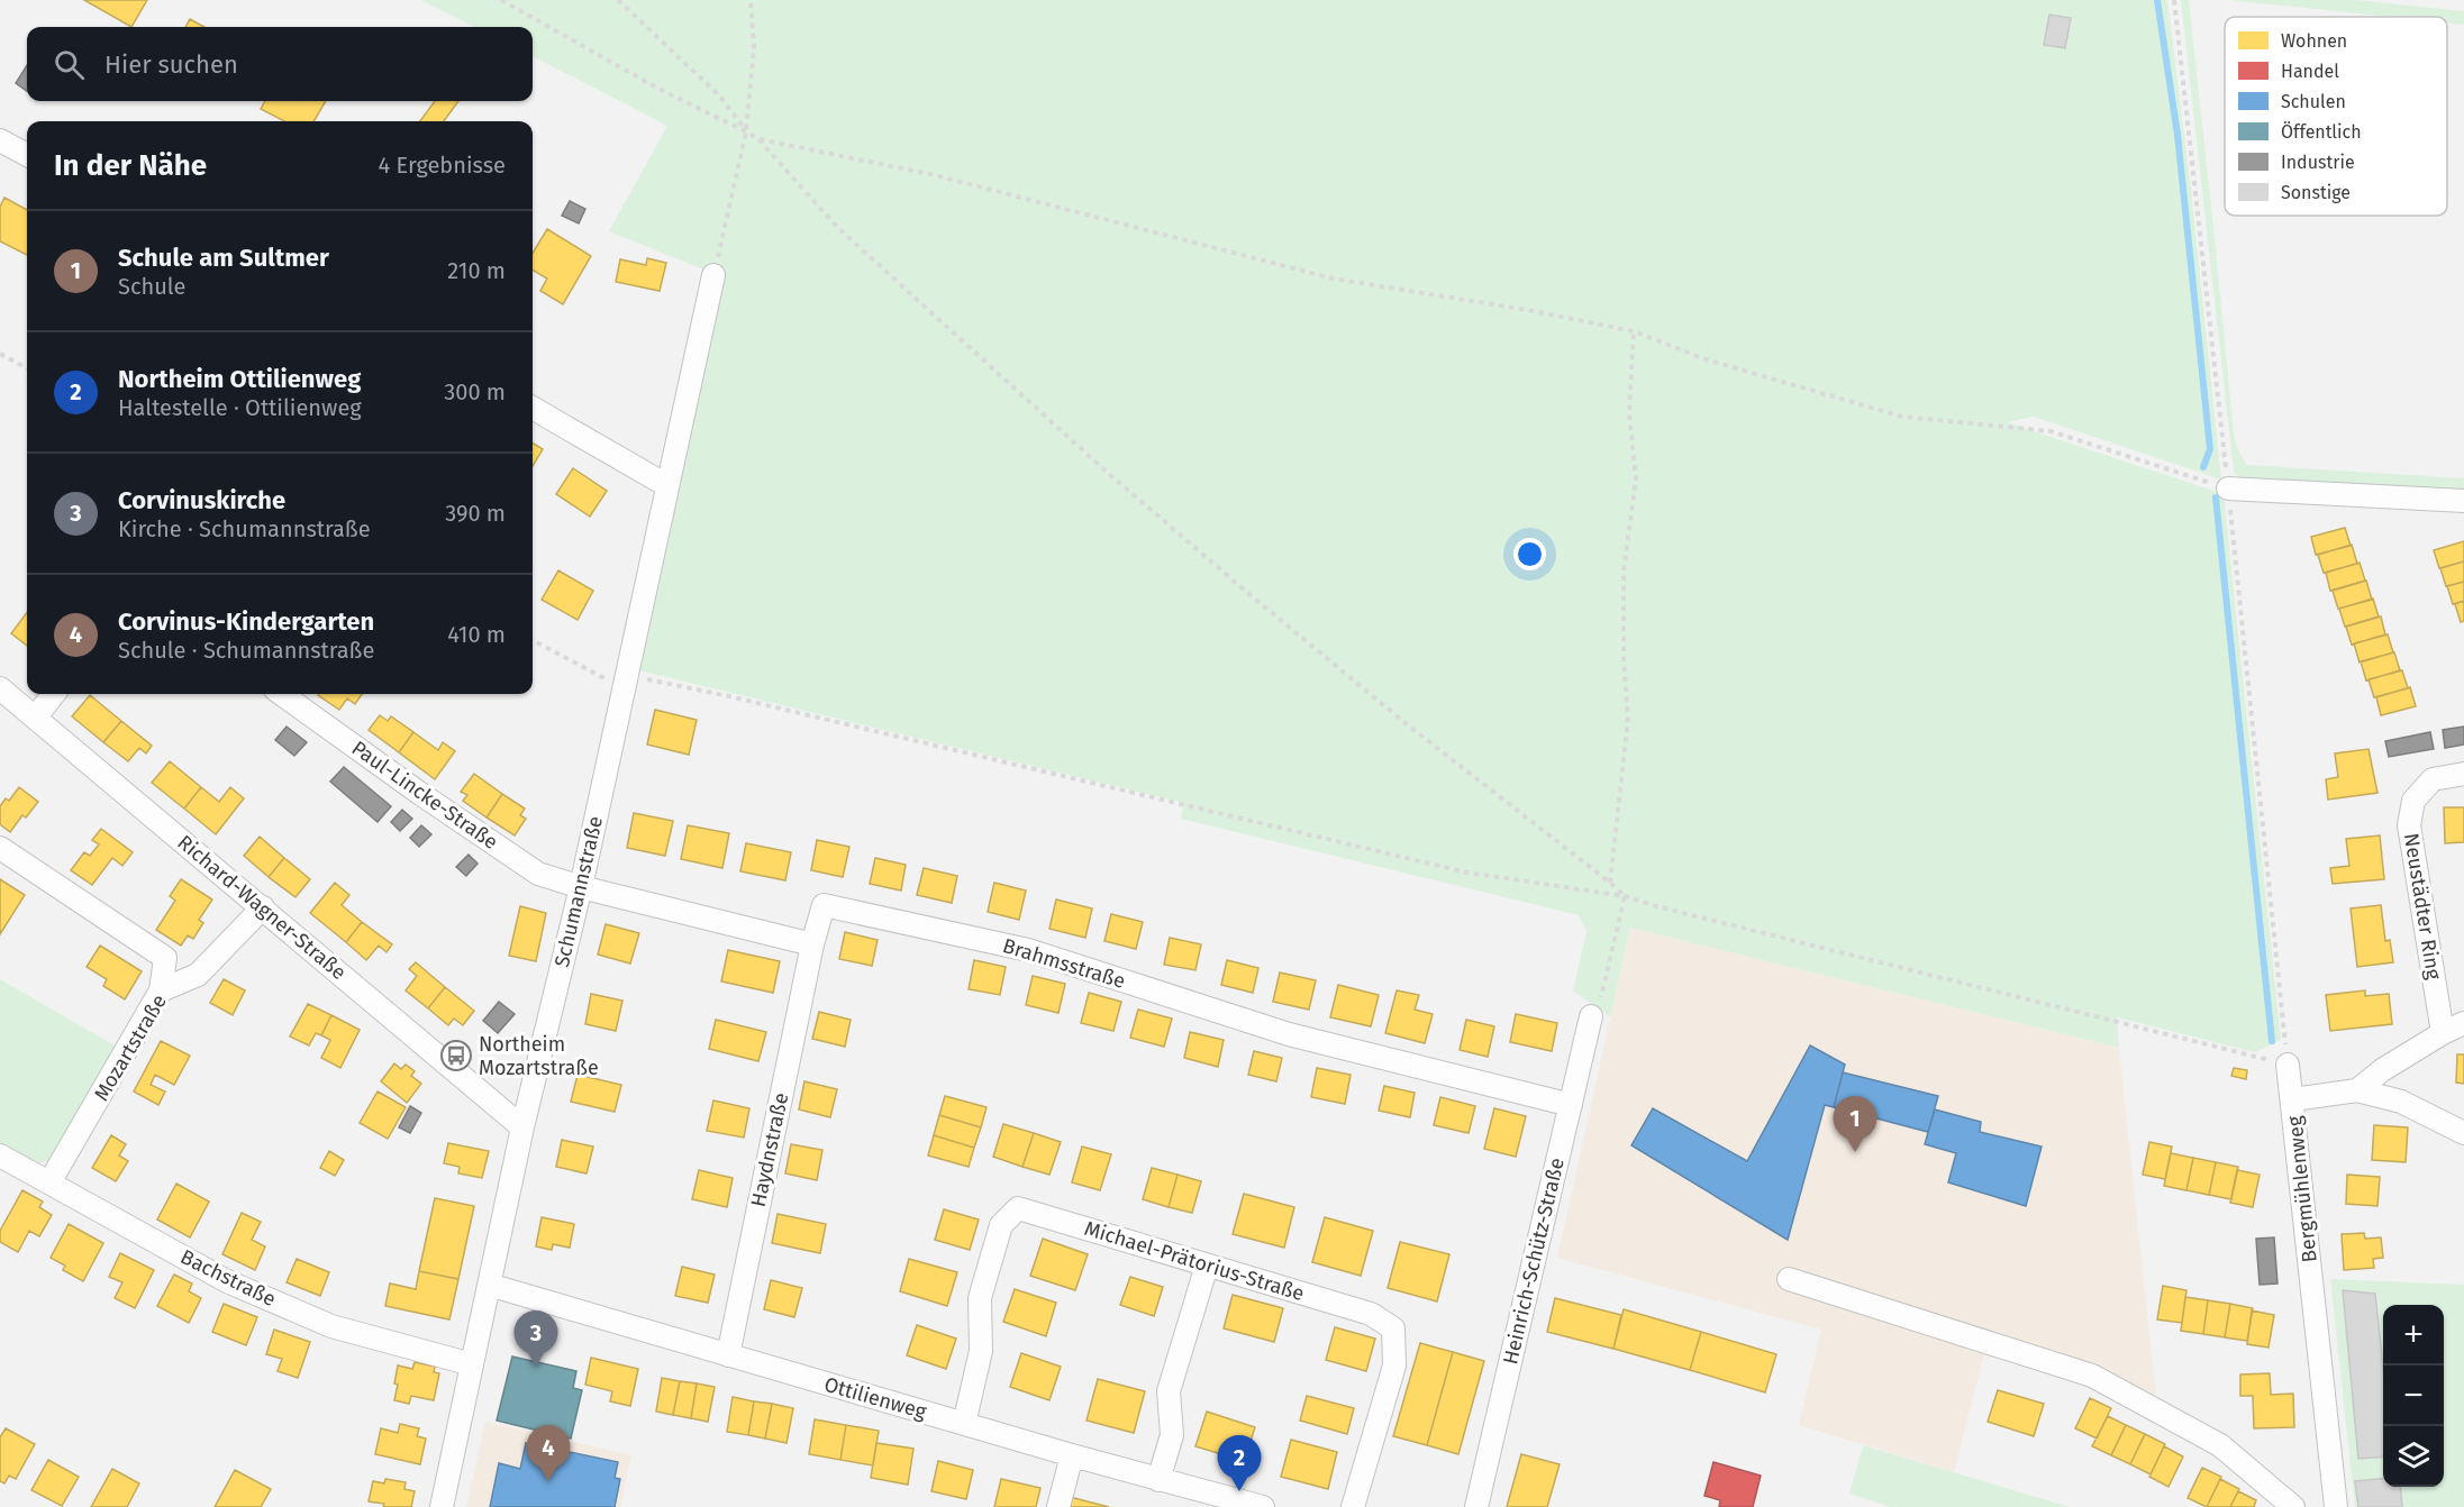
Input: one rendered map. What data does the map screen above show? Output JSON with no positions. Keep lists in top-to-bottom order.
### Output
{
  "streets": {
    "street": [
      "Paul-Lincke-Straße",
      "Schumannstraße",
      "Neustädter Ring",
      "Richard-Wagner-Straße",
      "Brahmsstraße",
      "Mozartstraße",
      "Haydnstraße",
      "Bergmühlenweg",
      "Michael-Prätorius-Straße",
      "Heinrich-Schütz-Straße",
      "Bachstraße",
      "Ottilienweg"
    ]
  },
  "crossings": [
    ["Paul-Lincke-Straße", "Schumannstraße"],
    ["Schumannstraße", "Richard-Wagner-Straße"],
    ["Schumannstraße", "Bachstraße"],
    ["Schumannstraße", "Ottilienweg"],
    ["Richard-Wagner-Straße", "Mozartstraße"],
    ["Brahmsstraße", "Haydnstraße"],
    ["Brahmsstraße", "Heinrich-Schütz-Straße"],
    ["Mozartstraße", "Bachstraße"],
    ["Haydnstraße", "Ottilienweg"],
    ["Michael-Prätorius-Straße", "Ottilienweg"]
  ],
  "places": {
    "bus stop": ["Northeim Mozartstraße"]
  },
  "legend": [
    "Wohnen",
    "Handel",
    "Schulen",
    "Öffentlich",
    "Industrie",
    "Sonstige"
  ],
  "page": {
    "search": "Hier suchen",
    "heading": ["In der Nähe", "4 Ergebnisse"],
    "list": [
      {
        "mark": "1",
        "name": "Schule am Sultmer",
        "note": "Schule",
        "value": "210 m"
      },
      {
        "mark": "2",
        "name": "Northeim Ottilienweg",
        "note": "Haltestelle · Ottilienweg",
        "value": "300 m"
      },
      {
        "mark": "3",
        "name": "Corvinuskirche",
        "note": "Kirche · Schumannstraße",
        "value": "390 m"
      },
      {
        "mark": "4",
        "name": "Corvinus-Kindergarten",
        "note": "Schule · Schumannstraße",
        "value": "410 m"
      }
    ],
    "pins": [
      "1",
      "3",
      "4",
      "2"
    ],
    "map_buttons": ["+", "−"]
  }
}
